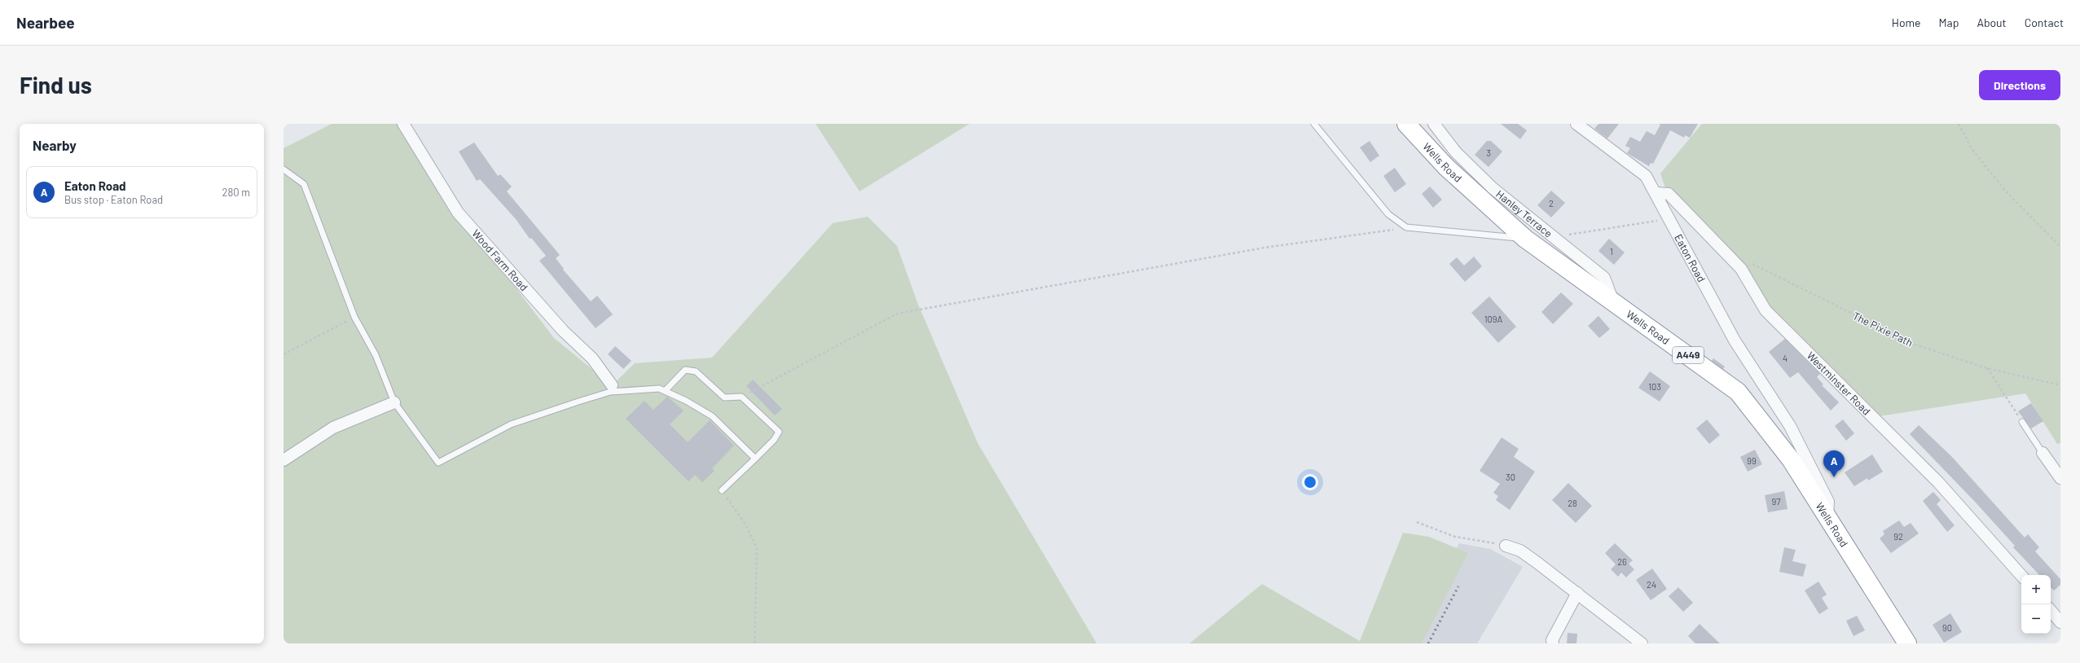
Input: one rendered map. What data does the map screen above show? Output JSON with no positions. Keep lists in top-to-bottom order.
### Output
{
  "streets": {
    "highway": ["Wells Road", "A449"],
    "street": [
      "Hanley Terrace",
      "Eaton Road",
      "Wood Farm Road",
      "Westminster Road"
    ],
    "path": ["The Pixie Path"]
  },
  "crossings": [
    ["Wells Road", "Hanley Terrace"],
    ["Wells Road", "Eaton Road"],
    ["Eaton Road", "Westminster Road"]
  ],
  "house_numbers": [
    "3",
    "2",
    "1",
    "109A",
    "4",
    "103",
    "99",
    "30",
    "97",
    "28",
    "92",
    "26",
    "24",
    "90"
  ],
  "page": {
    "header": "Nearbee",
    "nav": [
      "Home",
      "Map",
      "About",
      "Contact"
    ],
    "buttons": "Directions",
    "title": "Find us",
    "heading": "Nearby",
    "list": [
      {
        "mark": "A",
        "name": "Eaton Road",
        "note": "Bus stop · Eaton Road",
        "value": "280 m"
      }
    ],
    "pins": "A",
    "map_buttons": ["+", "−"]
  }
}
